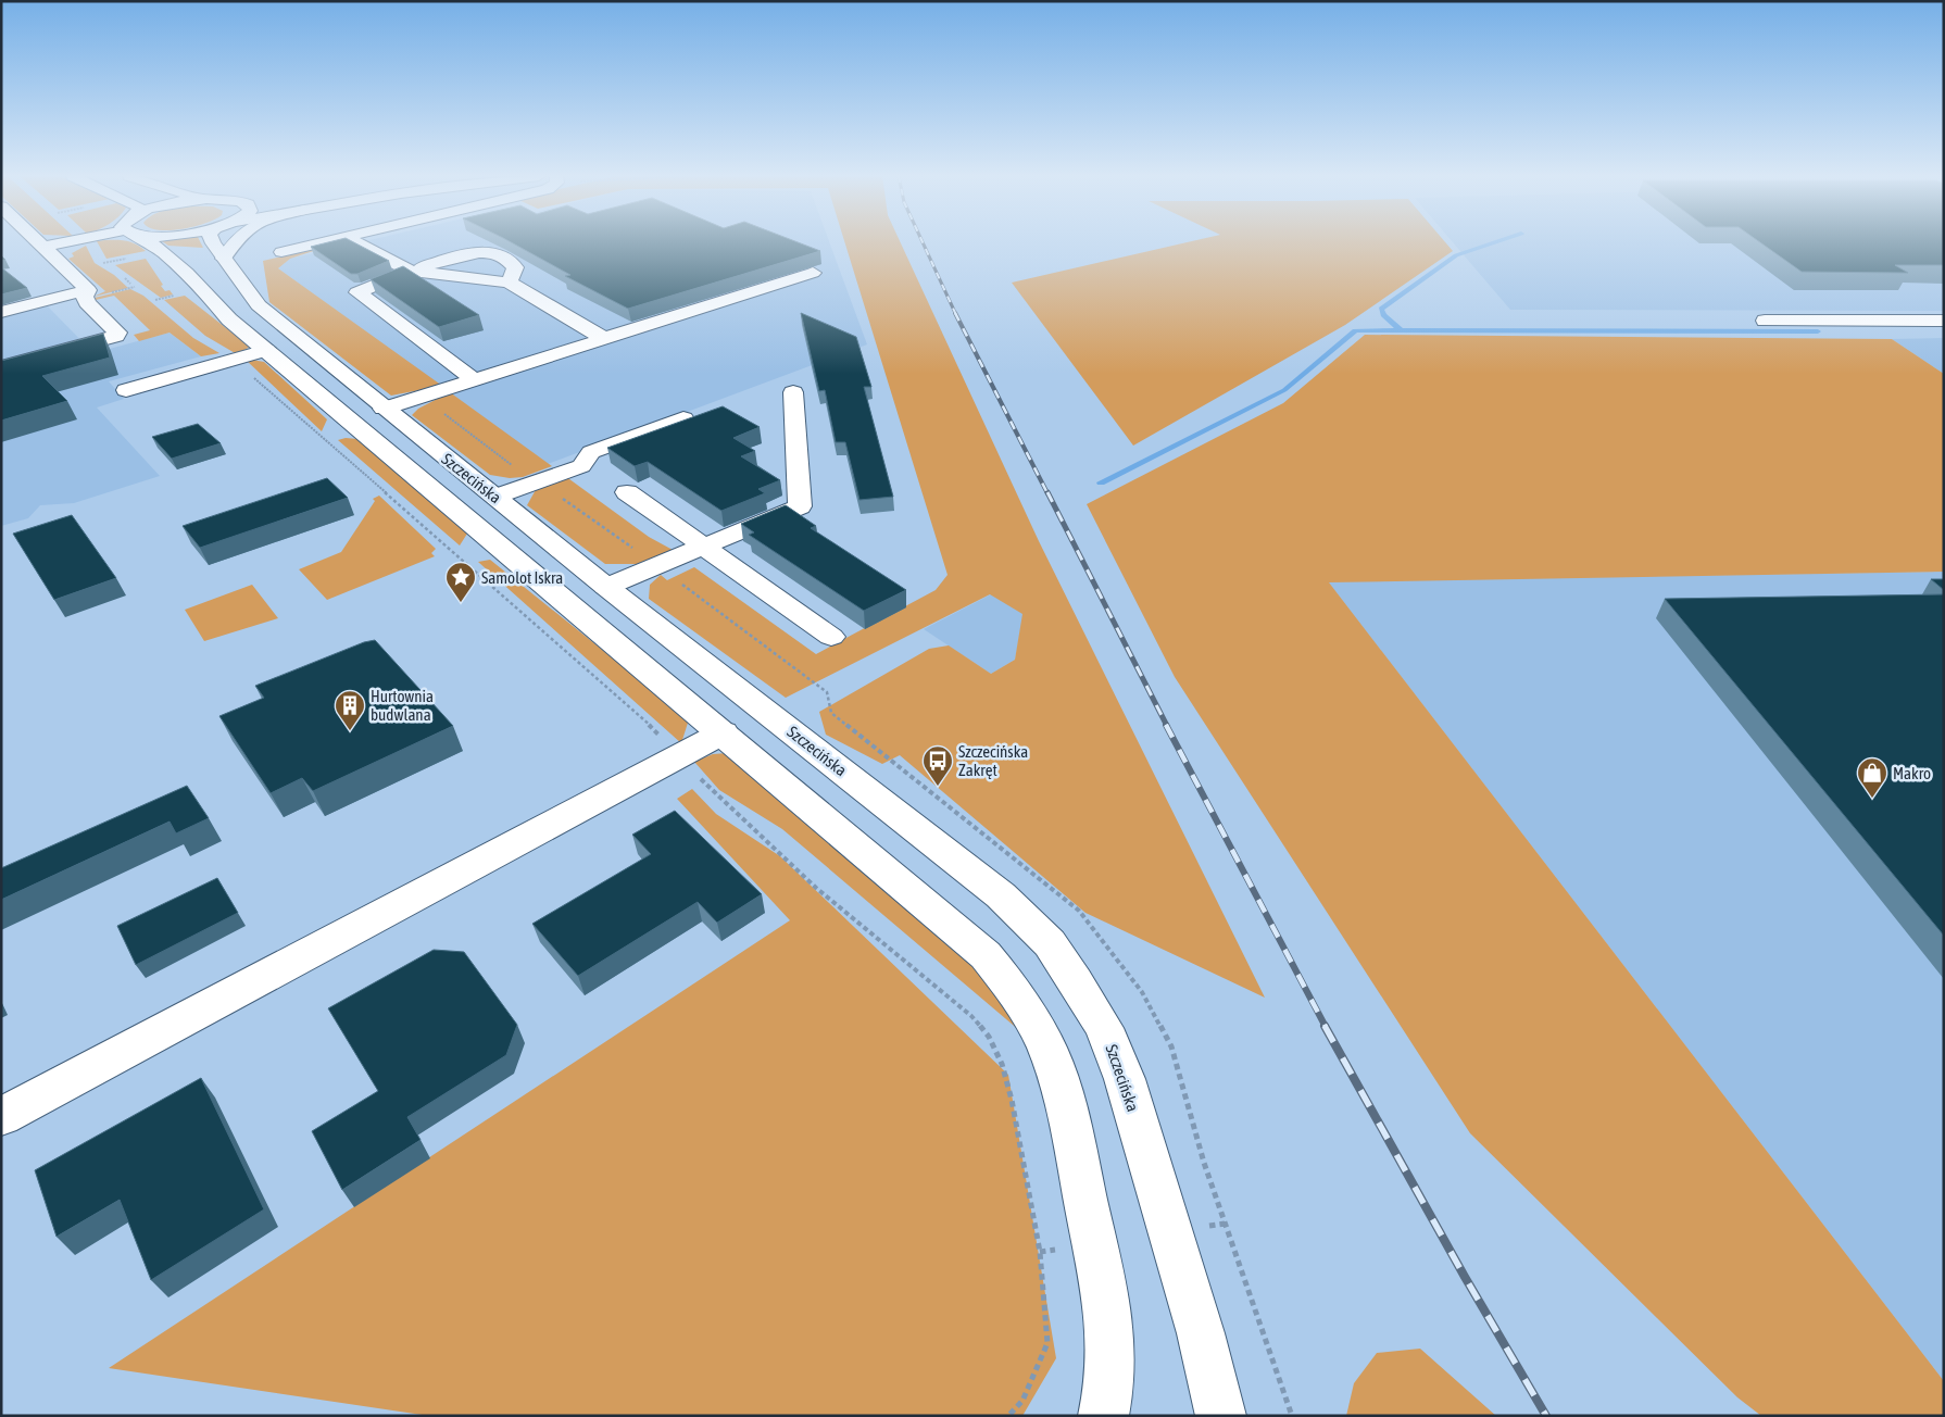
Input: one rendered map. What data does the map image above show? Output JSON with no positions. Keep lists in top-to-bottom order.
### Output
{
  "streets": {
    "main road": ["Szczecińska"]
  },
  "places": {
    "place": ["Samolot Iskra"],
    "building": ["Hurtownia budwlana"],
    "bus stop": ["Szczecińska Zakręt"],
    "shop": ["Makro"]
  }
}
